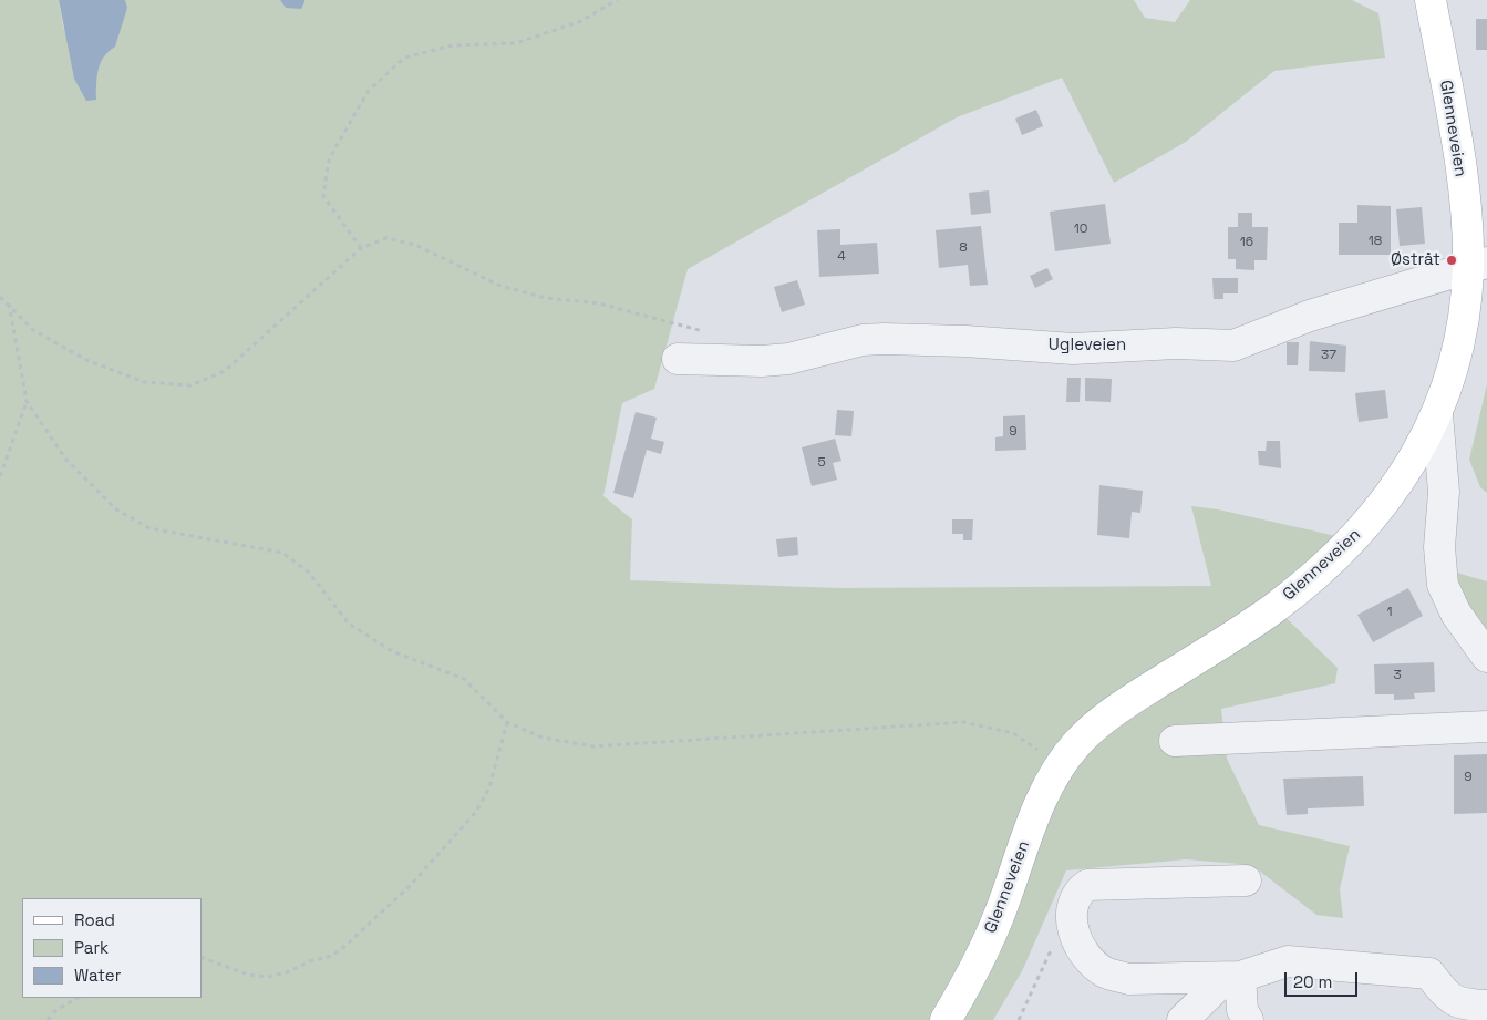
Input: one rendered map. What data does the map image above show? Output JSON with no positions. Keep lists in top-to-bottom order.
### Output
{
  "streets": {
    "main road": ["Glenneveien"],
    "street": ["Ugleveien"]
  },
  "crossings": [
    ["Glenneveien", "Ugleveien"]
  ],
  "places": ["Østråt"],
  "house_numbers": [
    "10",
    "18",
    "16",
    "8",
    "4",
    "37",
    "9",
    "5",
    "1",
    "3",
    "9"
  ],
  "legend": ["Road", "Park", "Water"],
  "scale_bar": "20 m"
}
